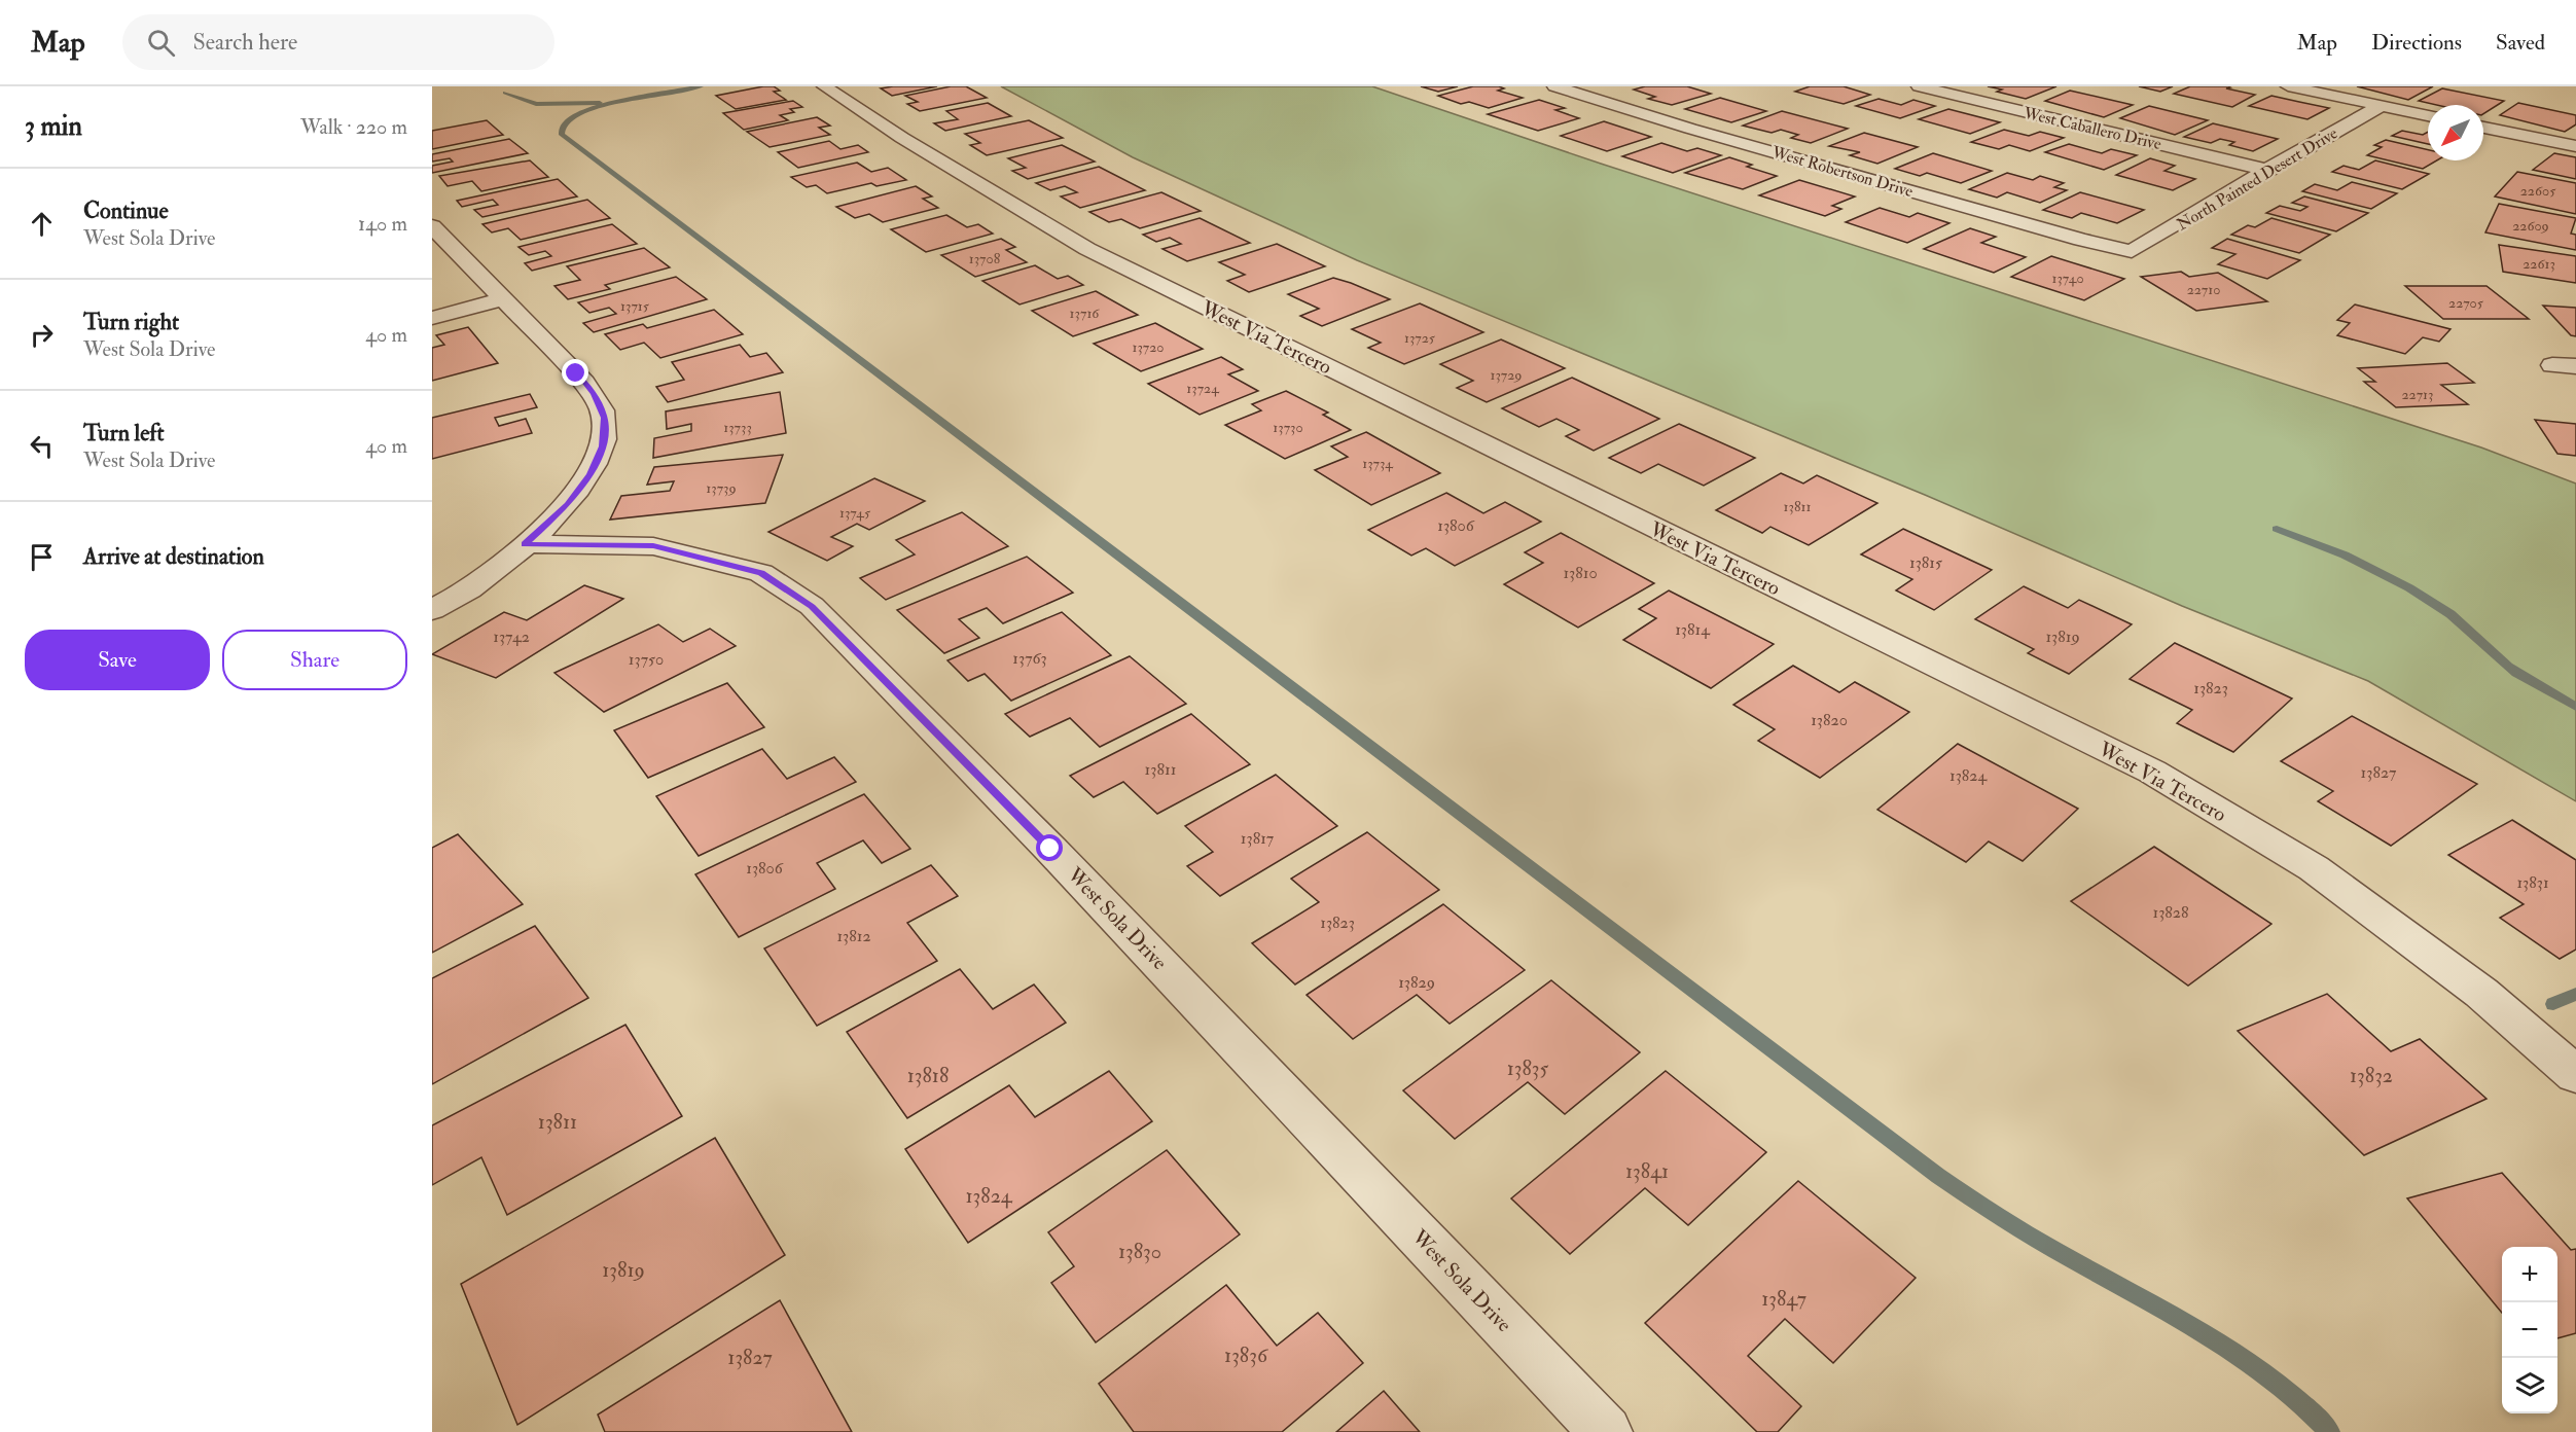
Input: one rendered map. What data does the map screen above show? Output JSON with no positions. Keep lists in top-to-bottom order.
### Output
{
  "streets": {
    "street": [
      "West Caballero Drive",
      "West Robertson Drive",
      "North Painted Desert Drive",
      "West Via Tercero",
      "West Sola Drive"
    ]
  },
  "crossings": [
    ["West Caballero Drive", "North Painted Desert Drive"],
    ["West Robertson Drive", "North Painted Desert Drive"]
  ],
  "house_numbers": [
    "22605",
    "22609",
    "13708",
    "22613",
    "13740",
    "22710",
    "22705",
    "13715",
    "13716",
    "13725",
    "13720",
    "13729",
    "13724",
    "22713",
    "13733",
    "13730",
    "13734",
    "13739",
    "13811",
    "13745",
    "13806",
    "13815",
    "13810",
    "13814",
    "13742",
    "13819",
    "13763",
    "13750",
    "13823",
    "13820",
    "13811",
    "13827",
    "13824",
    "13817",
    "13806",
    "13831",
    "13828",
    "13823",
    "13812",
    "13829",
    "13835",
    "13818",
    "13832",
    "13811",
    "13841",
    "13824",
    "13830",
    "13819",
    "13847",
    "13836",
    "13827"
  ],
  "north": "bottom left",
  "page": {
    "header": "Map",
    "search": "Search here",
    "nav": ["Map", "Directions", "Saved"],
    "heading": ["3 min", "Walk · 220 m"],
    "list": [
      ["Continue", "West Sola Drive", "140 m"],
      ["Turn right", "West Sola Drive", "40 m"],
      ["Turn left", "West Sola Drive", "40 m"],
      "Arrive at destination"
    ],
    "buttons": ["Save", "Share"],
    "map_buttons": ["+", "−"]
  }
}
